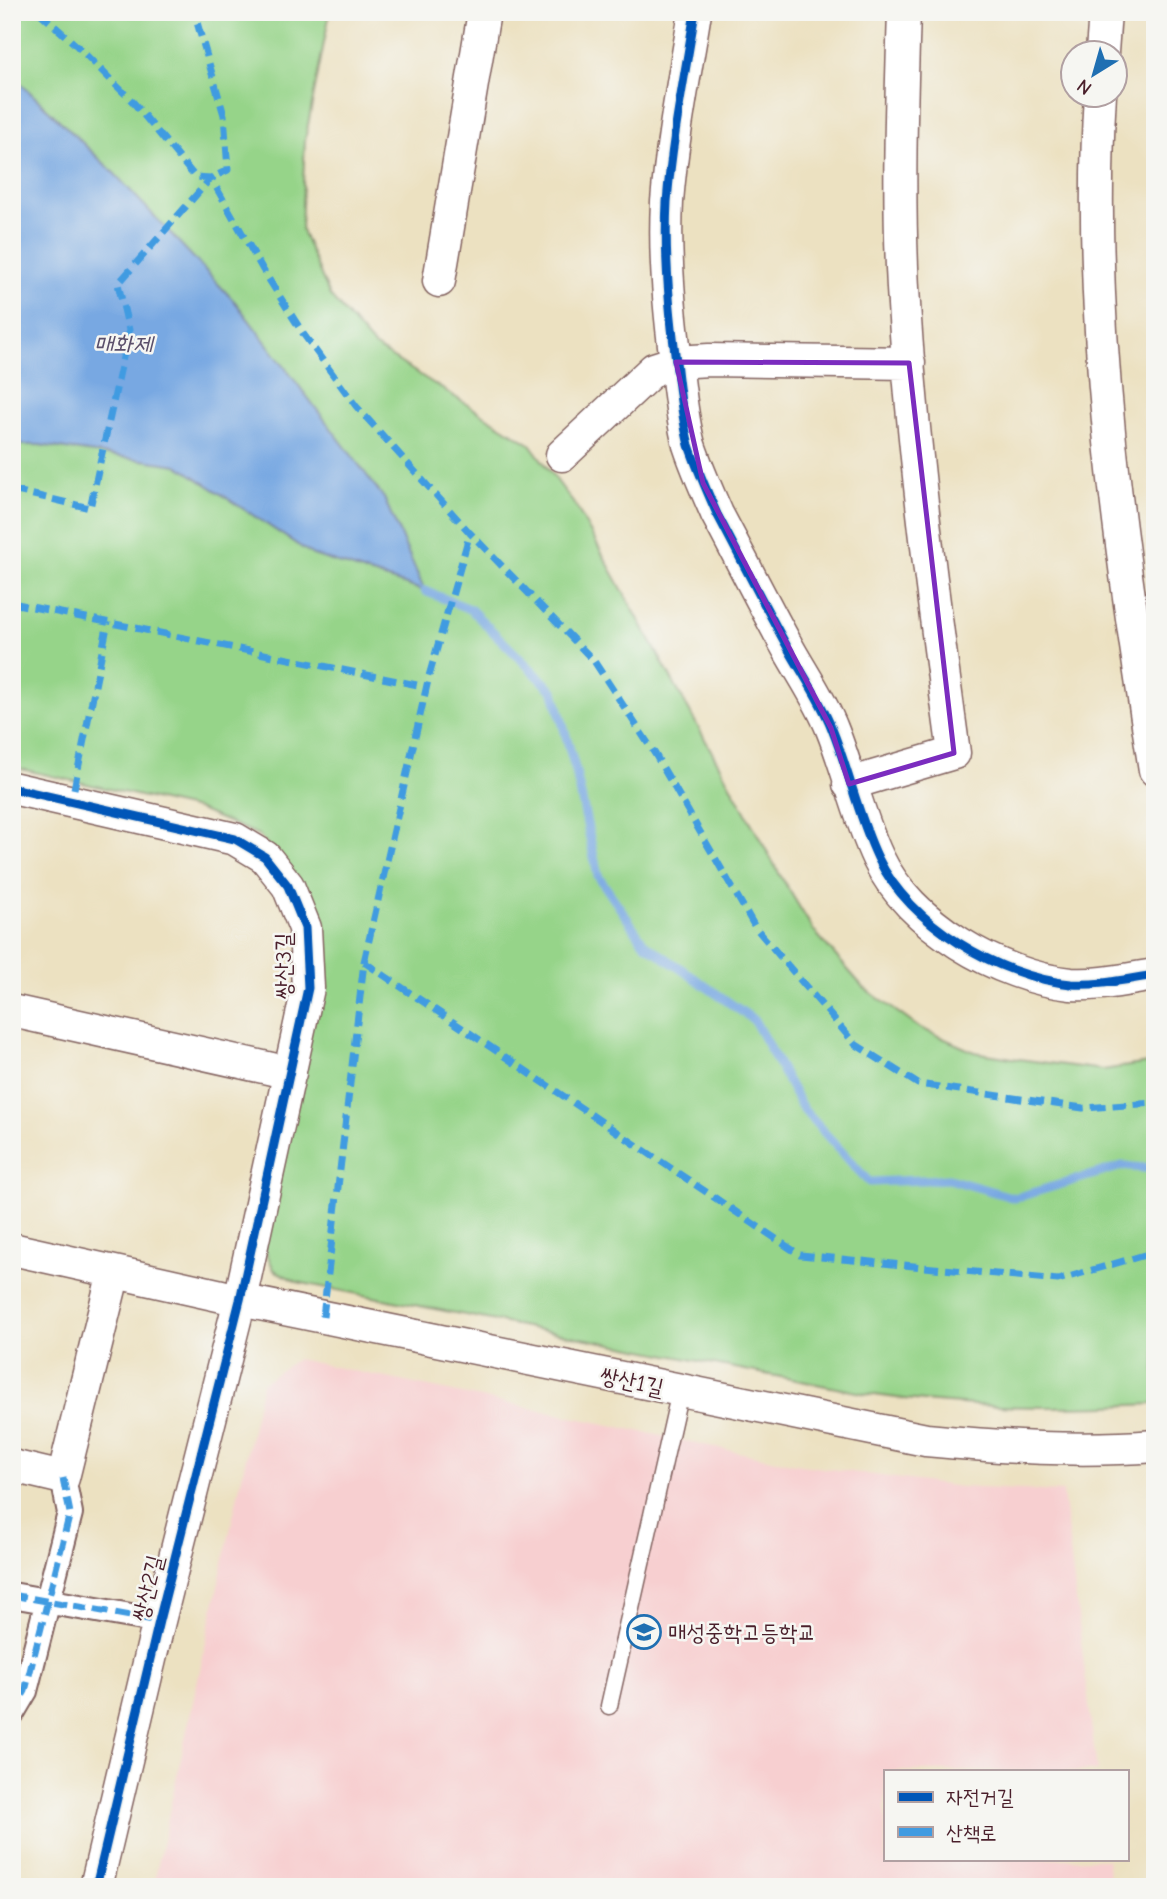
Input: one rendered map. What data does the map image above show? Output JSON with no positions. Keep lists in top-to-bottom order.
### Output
{
  "streets": {
    "street": ["쌍산3길", "쌍산1길", "쌍산2길"]
  },
  "crossings": [
    ["쌍산3길", "쌍산1길"],
    ["쌍산3길", "쌍산2길"],
    ["쌍산1길", "쌍산2길"]
  ],
  "water": ["매화제"],
  "places": {
    "school or university": ["매성중학고등학교"]
  },
  "legend": ["자전거길", "산책로"],
  "north": "bottom left"
}
